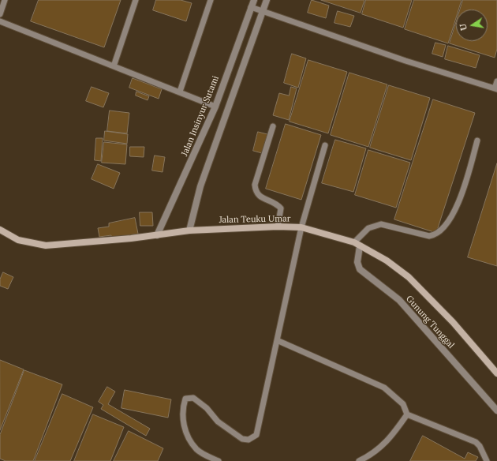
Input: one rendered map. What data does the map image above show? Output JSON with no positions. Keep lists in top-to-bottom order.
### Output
{
  "streets": {
    "main road": ["Jalan Teuku Umar"],
    "street": ["Jalan Insinyur Sutami", "Gunung Tunggal"]
  },
  "crossings": [
    ["Jalan Insinyur Sutami", "Jalan Teuku Umar"],
    ["Jalan Teuku Umar", "Gunung Tunggal"]
  ],
  "north": "left"
}
